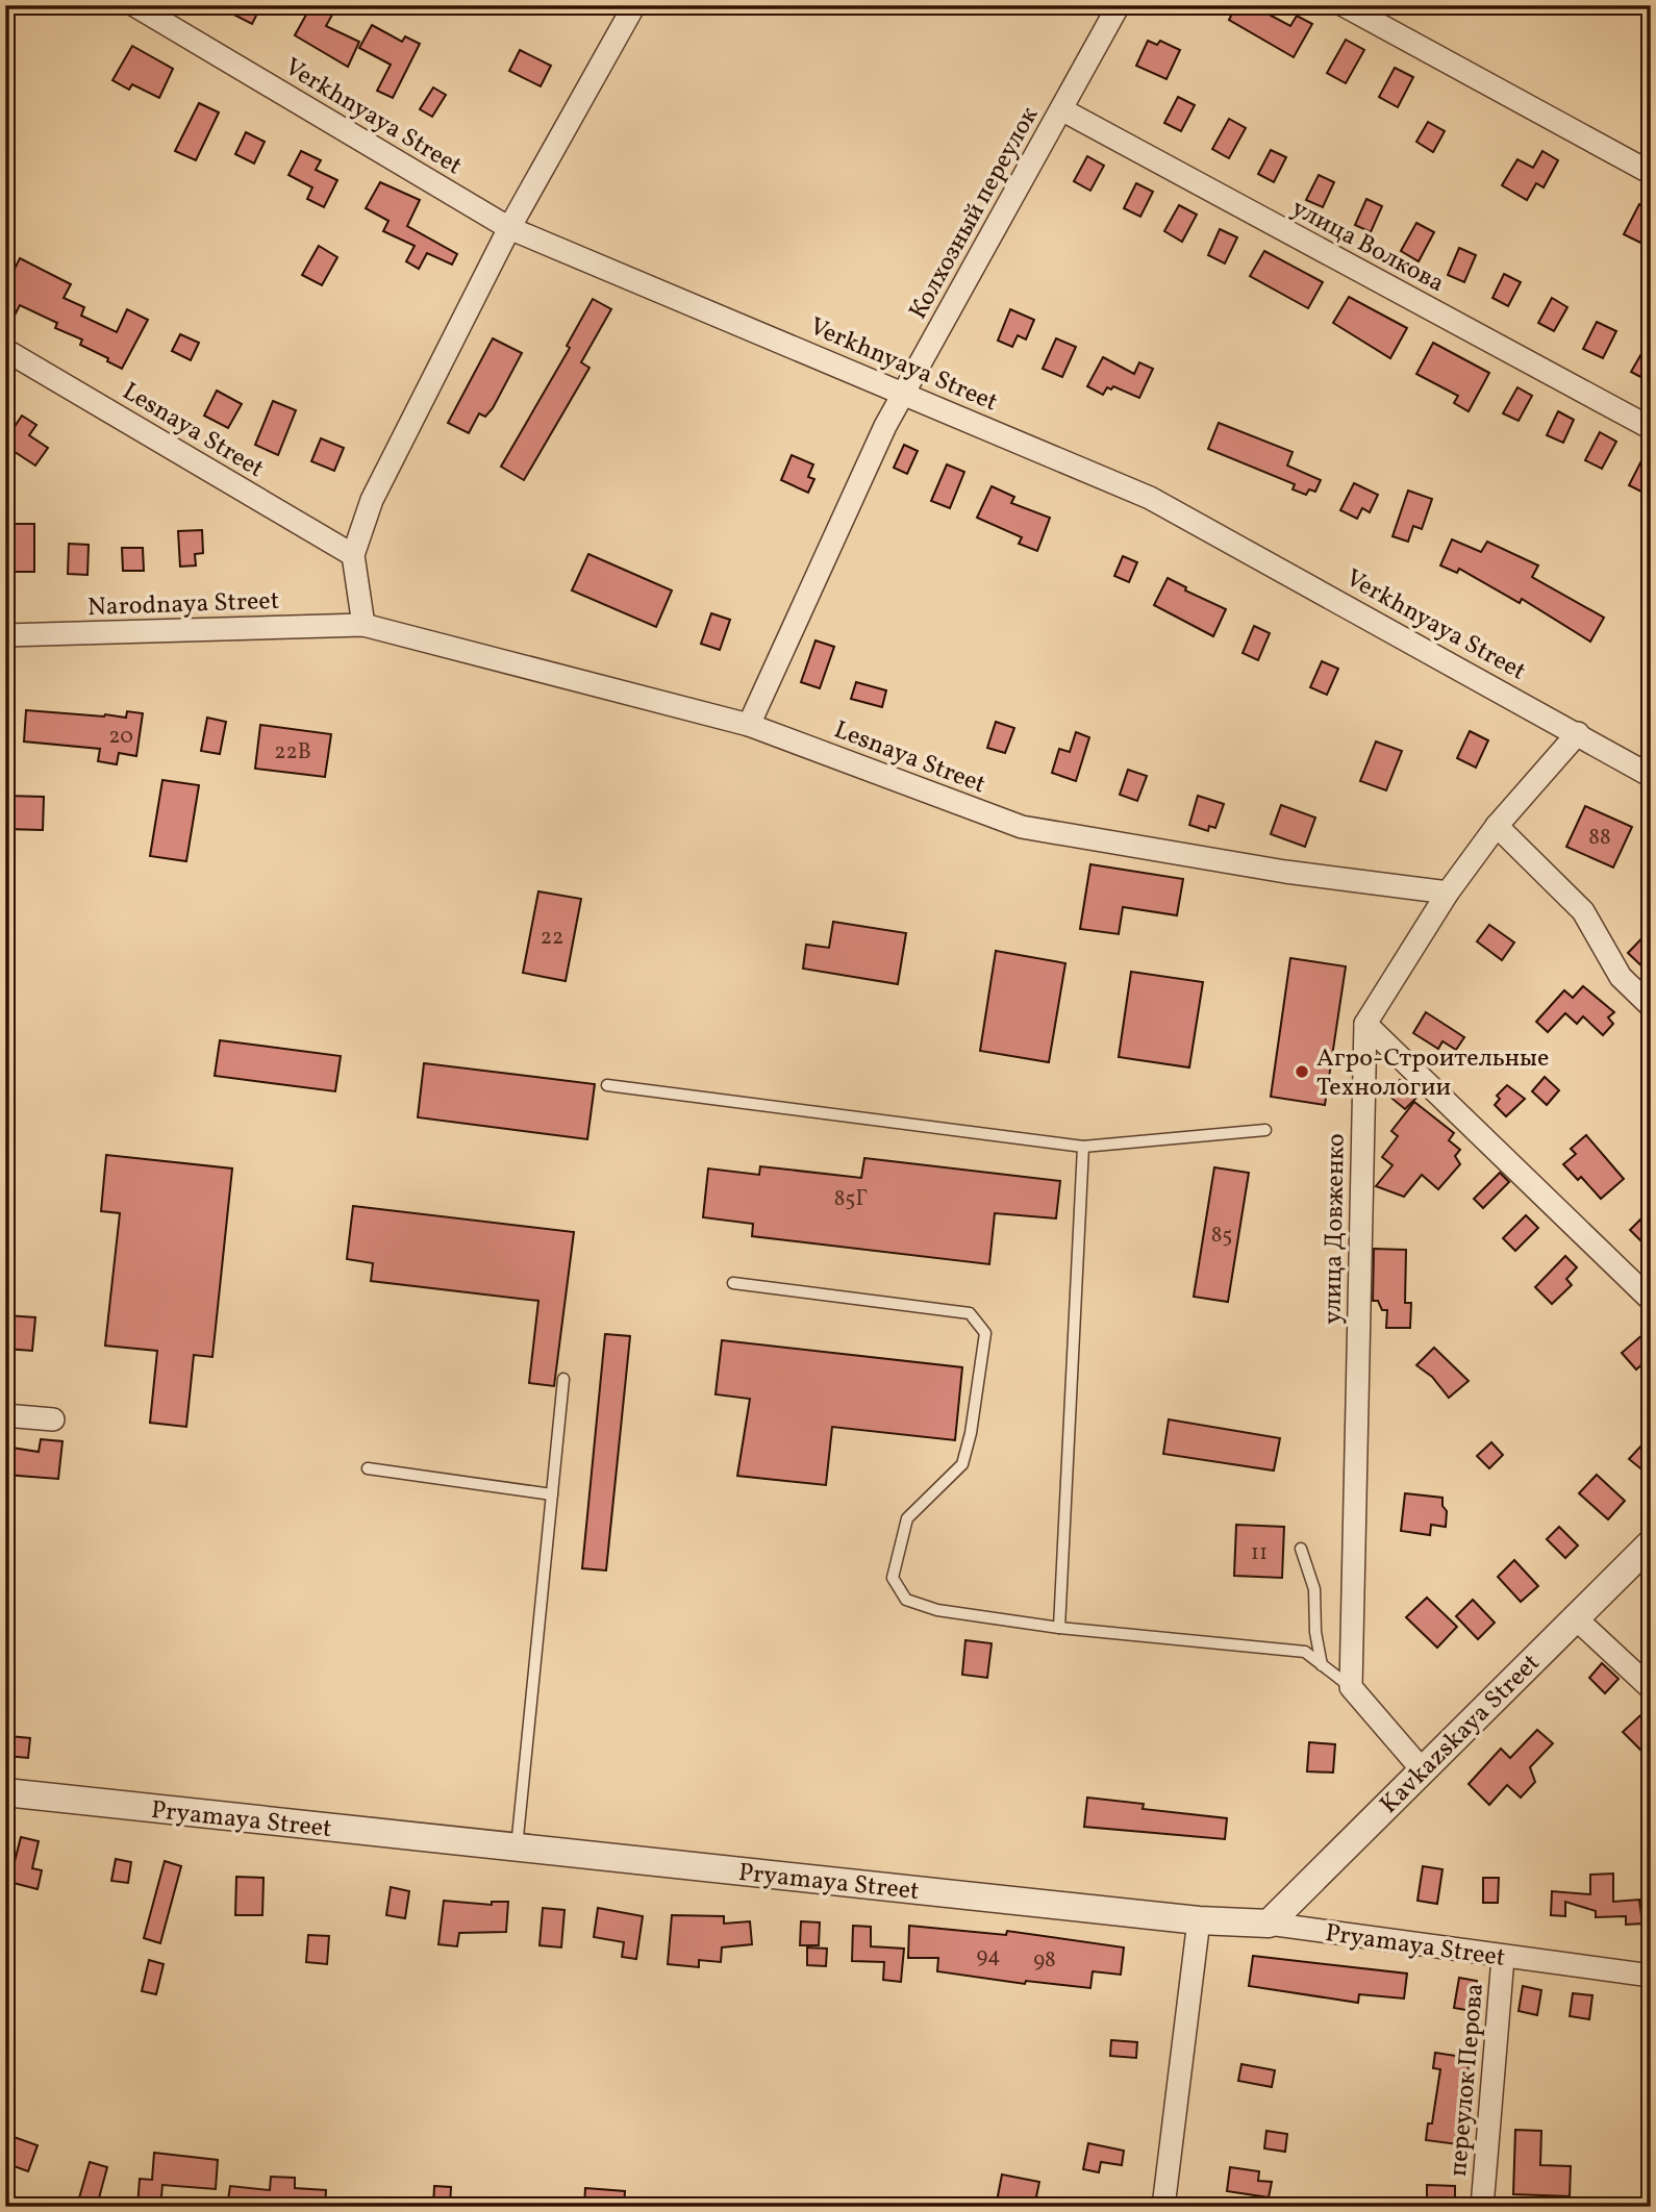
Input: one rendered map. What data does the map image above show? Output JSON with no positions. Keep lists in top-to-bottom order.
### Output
{
  "streets": {
    "street": [
      "Verkhnyaya Street",
      "Колхозный переулок",
      "улица Волкова",
      "Lesnaya Street",
      "Narodnaya Street",
      "улица Довженко",
      "Kavkazskaya Street",
      "Pryamaya Street",
      "переулок Перова"
    ]
  },
  "crossings": [
    ["Verkhnyaya Street", "Колхозный переулок"],
    ["Колхозный переулок", "улица Волкова"],
    ["Колхозный переулок", "Lesnaya Street"],
    ["Lesnaya Street", "Narodnaya Street"],
    ["Kavkazskaya Street", "Pryamaya Street"],
    ["Pryamaya Street", "переулок Перова"]
  ],
  "places": ["Агро-Строительные Технологии"],
  "house_numbers": [
    "20",
    "22В",
    "88",
    "22",
    "85Г",
    "85",
    "11",
    "94",
    "98"
  ]
}
